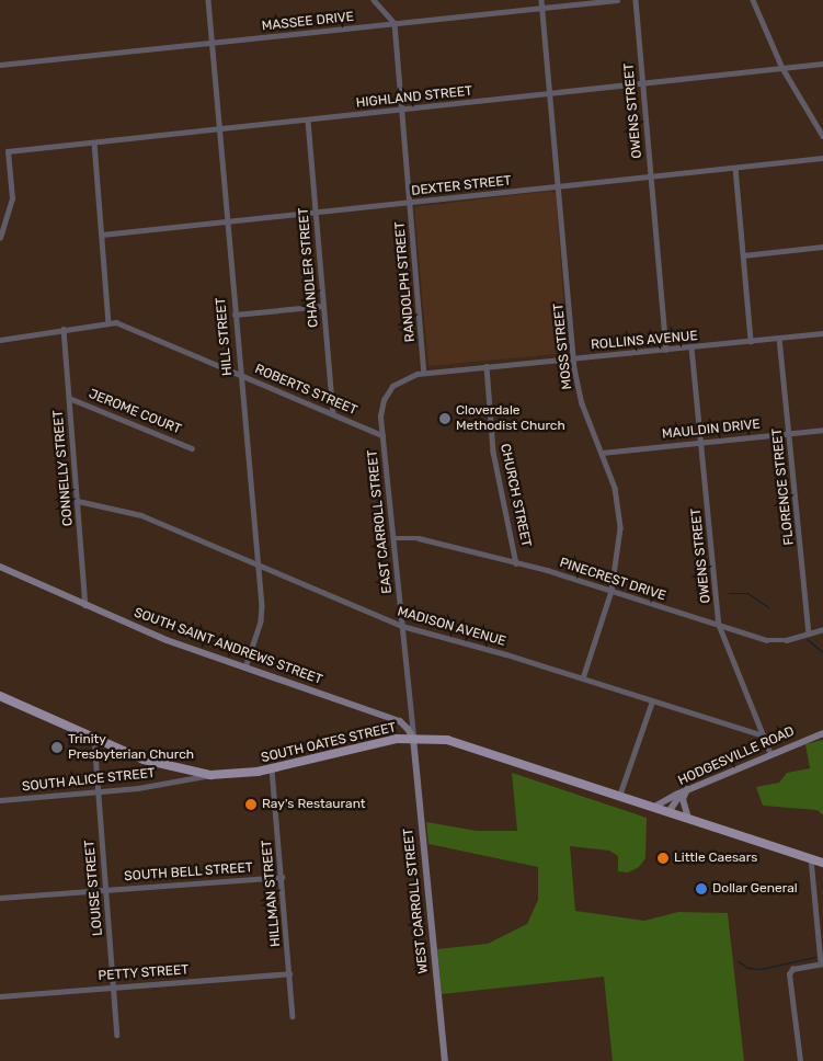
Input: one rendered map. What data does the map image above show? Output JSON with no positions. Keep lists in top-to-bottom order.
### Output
{
  "streets": {
    "main road": ["SOUTH OATES STREET"],
    "street": [
      "MASSEE DRIVE",
      "HIGHLAND STREET",
      "OWENS STREET",
      "DEXTER STREET",
      "CHANDLER STREET",
      "RANDOLPH STREET",
      "HILL STREET",
      "ROLLINS AVENUE",
      "MOSS STREET",
      "ROBERTS STREET",
      "JEROME COURT",
      "MAULDIN DRIVE",
      "CONNELLY STREET",
      "FLORENCE STREET",
      "CHURCH STREET",
      "EAST CARROLL STREET",
      "PINECREST DRIVE",
      "MADISON AVENUE",
      "SOUTH SAINT ANDREWS STREET",
      "HODGESVILLE ROAD",
      "SOUTH ALICE STREET",
      "SOUTH BELL STREET",
      "LOUISE STREET",
      "HILLMAN STREET",
      "WEST CARROLL STREET",
      "PETTY STREET"
    ]
  },
  "crossings": [
    ["MASSEE DRIVE", "RANDOLPH STREET"],
    ["MASSEE DRIVE", "HILL STREET"],
    ["MASSEE DRIVE", "MOSS STREET"],
    ["HIGHLAND STREET", "OWENS STREET"],
    ["HIGHLAND STREET", "CHANDLER STREET"],
    ["HIGHLAND STREET", "RANDOLPH STREET"],
    ["HIGHLAND STREET", "HILL STREET"],
    ["HIGHLAND STREET", "MOSS STREET"],
    ["OWENS STREET", "DEXTER STREET"],
    ["OWENS STREET", "ROLLINS AVENUE"],
    ["OWENS STREET", "MAULDIN DRIVE"],
    ["OWENS STREET", "PINECREST DRIVE"],
    ["OWENS STREET", "MADISON AVENUE"],
    ["OWENS STREET", "HODGESVILLE ROAD"],
    ["DEXTER STREET", "CHANDLER STREET"],
    ["DEXTER STREET", "RANDOLPH STREET"],
    ["DEXTER STREET", "HILL STREET"],
    ["DEXTER STREET", "MOSS STREET"],
    ["CHANDLER STREET", "ROBERTS STREET"],
    ["RANDOLPH STREET", "ROLLINS AVENUE"],
    ["HILL STREET", "ROBERTS STREET"],
    ["HILL STREET", "MADISON AVENUE"],
    ["HILL STREET", "SOUTH SAINT ANDREWS STREET"],
    ["ROLLINS AVENUE", "MOSS STREET"],
    ["ROLLINS AVENUE", "ROBERTS STREET"],
    ["ROLLINS AVENUE", "FLORENCE STREET"],
    ["ROLLINS AVENUE", "CHURCH STREET"],
    ["ROLLINS AVENUE", "EAST CARROLL STREET"],
    ["MOSS STREET", "MAULDIN DRIVE"],
    ["MOSS STREET", "PINECREST DRIVE"],
    ["MOSS STREET", "MADISON AVENUE"],
    ["ROBERTS STREET", "CONNELLY STREET"],
    ["ROBERTS STREET", "EAST CARROLL STREET"],
    ["JEROME COURT", "CONNELLY STREET"],
    ["MAULDIN DRIVE", "FLORENCE STREET"],
    ["CONNELLY STREET", "MADISON AVENUE"],
    ["CONNELLY STREET", "SOUTH SAINT ANDREWS STREET"],
    ["FLORENCE STREET", "PINECREST DRIVE"],
    ["CHURCH STREET", "PINECREST DRIVE"],
    ["EAST CARROLL STREET", "PINECREST DRIVE"],
    ["EAST CARROLL STREET", "MADISON AVENUE"],
    ["EAST CARROLL STREET", "SOUTH SAINT ANDREWS STREET"],
    ["EAST CARROLL STREET", "SOUTH OATES STREET"],
    ["EAST CARROLL STREET", "WEST CARROLL STREET"],
    ["SOUTH SAINT ANDREWS STREET", "SOUTH OATES STREET"],
    ["SOUTH SAINT ANDREWS STREET", "WEST CARROLL STREET"],
    ["SOUTH OATES STREET", "HODGESVILLE ROAD"],
    ["SOUTH OATES STREET", "SOUTH ALICE STREET"],
    ["SOUTH OATES STREET", "LOUISE STREET"],
    ["SOUTH OATES STREET", "HILLMAN STREET"],
    ["SOUTH OATES STREET", "WEST CARROLL STREET"],
    ["SOUTH ALICE STREET", "LOUISE STREET"],
    ["SOUTH BELL STREET", "LOUISE STREET"],
    ["SOUTH BELL STREET", "HILLMAN STREET"],
    ["LOUISE STREET", "PETTY STREET"],
    ["HILLMAN STREET", "PETTY STREET"]
  ],
  "places": [
    "Cloverdale Methodist Church",
    "Trinity Presbyterian Church",
    "Ray's Restaurant",
    "Little Caesars",
    "Dollar General"
  ]
}
